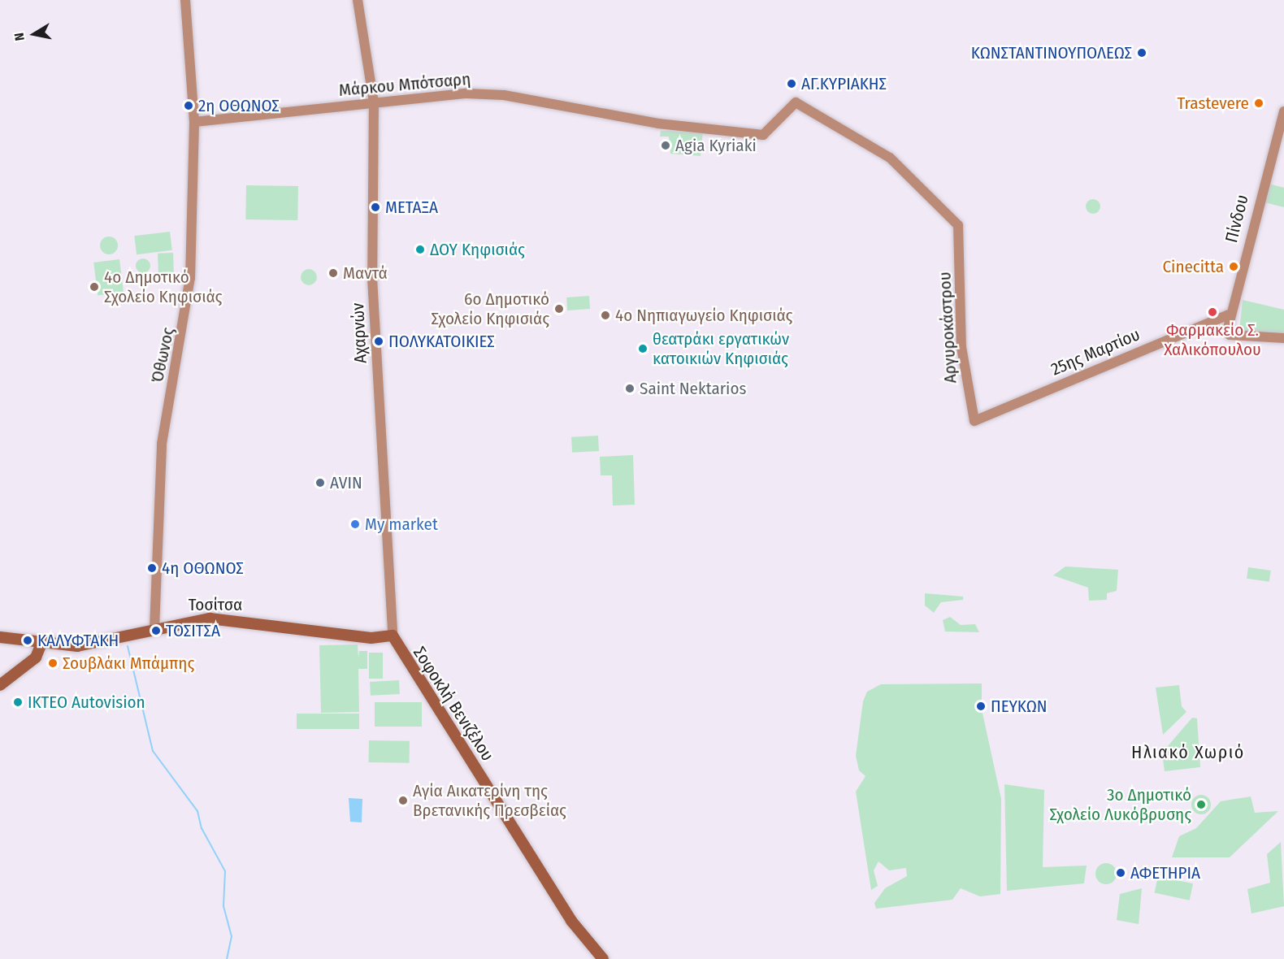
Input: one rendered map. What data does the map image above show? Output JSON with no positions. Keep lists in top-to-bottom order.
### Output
{
  "streets": {
    "main road": ["Τοσίτσα", "Σοφοκλή Βενιζέλου"],
    "street": [
      "Μάρκου Μπότσαρη",
      "Πίνδου",
      "Αργυροκάστρου",
      "Αχαρνών",
      "25ης Μαρτίου",
      "Όθωνος"
    ]
  },
  "crossings": [
    ["Μάρκου Μπότσαρη", "Αργυροκάστρου"],
    ["Μάρκου Μπότσαρη", "Αχαρνών"],
    ["Μάρκου Μπότσαρη", "Όθωνος"],
    ["Πίνδου", "25ης Μαρτίου"],
    ["Αργυροκάστρου", "25ης Μαρτίου"],
    ["Αχαρνών", "Τοσίτσα"],
    ["Αχαρνών", "Σοφοκλή Βενιζέλου"],
    ["Όθωνος", "Τοσίτσα"],
    ["Τοσίτσα", "Σοφοκλή Βενιζέλου"]
  ],
  "districts": ["Ηλιακό Χωριό"],
  "places": [
    "ΚΩΝΣΤΑΝΤΙΝΟΥΠΟΛΕΩΣ",
    "ΑΓ.ΚΥΡΙΑΚΗΣ",
    "Trastevere",
    "2η ΟΘΩΝΟΣ",
    "Agia Kyriaki",
    "ΜΕΤΑΞΑ",
    "ΔΟΥ Κηφισιάς",
    "Cinecitta",
    "Μαντά",
    "4ο Δημοτικό Σχολείο Κηφισιάς",
    "6ο Δημοτικό Σχολείο Κηφισιάς",
    "Φαρμακείο Σ. Χαλικόπουλου",
    "4ο Νηπιαγωγείο Κηφισιάς",
    "ΠΟΛΥΚΑΤΟΙΚΙΕΣ",
    "θεατράκι εργατικών κατοικιών Κηφισιάς",
    "Saint Nektarios",
    "AVIN",
    "My market",
    "4η ΟΘΩΝΟΣ",
    "ΤΟΣΙΤΣΑ",
    "ΚΑΛΥΦΤΑΚΗ",
    "Σουβλάκι Μπάμπης",
    "ΙΚΤΕΟ Autovision",
    "ΠΕΥΚΩΝ",
    "Αγία Αικατερίνη της Βρετανικής Πρεσβείας",
    "3ο Δημοτικό Σχολείο Λυκόβρυσης",
    "ΑΦΕΤΗΡΙΑ"
  ],
  "north": "left"
}
